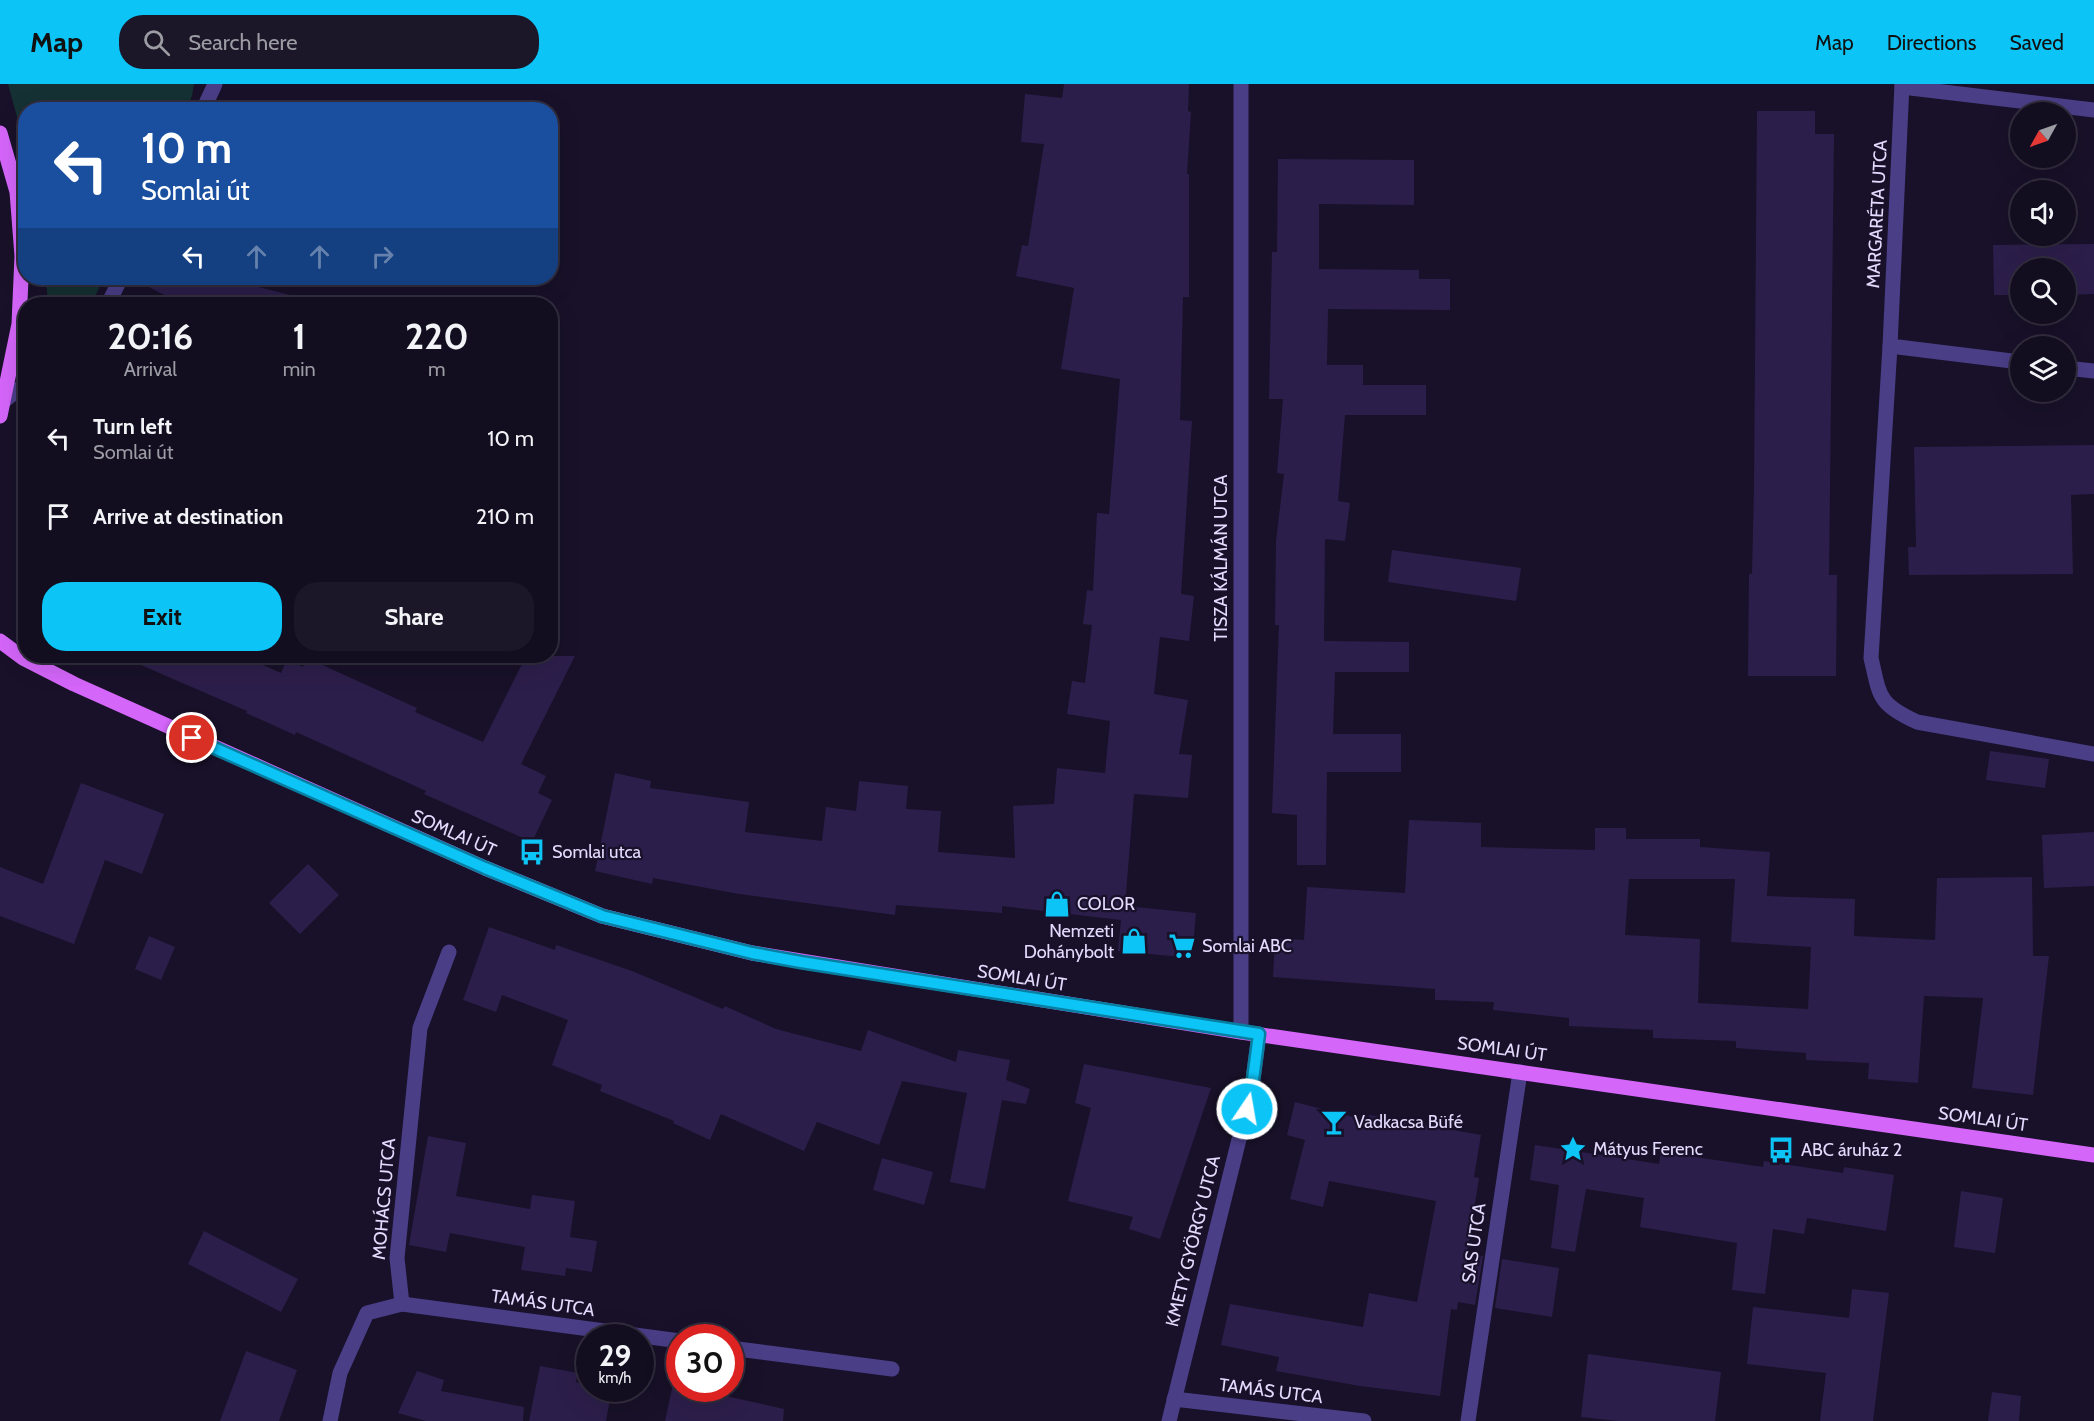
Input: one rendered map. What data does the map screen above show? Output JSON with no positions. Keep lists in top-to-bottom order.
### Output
{
  "streets": {
    "main road": ["SOMLAI ÚT"],
    "street": [
      "MARGARÉTA UTCA",
      "TISZA KÁLMÁN UTCA",
      "MOHÁCS UTCA",
      "KMETY GYÖRGY UTCA",
      "SAS UTCA",
      "TAMÁS UTCA"
    ]
  },
  "crossings": [
    ["TISZA KÁLMÁN UTCA", "SOMLAI ÚT"],
    ["SOMLAI ÚT", "KMETY GYÖRGY UTCA"],
    ["SOMLAI ÚT", "SAS UTCA"],
    ["MOHÁCS UTCA", "TAMÁS UTCA"],
    ["KMETY GYÖRGY UTCA", "TAMÁS UTCA"]
  ],
  "places": {
    "bus stop": ["Somlai utca", "ABC áruház 2"],
    "shop": ["COLOR", "Nemzeti Dohánybolt"],
    "supermarket": ["Somlai ABC"],
    "bar": ["Vadkacsa Büfé"],
    "place": ["Mátyus Ferenc"]
  },
  "north": "bottom left",
  "page": {
    "header": "Map",
    "search": "Search here",
    "nav": ["Map", "Directions", "Saved"],
    "turn": ["10 m", "Somlai út"],
    "eta": [
      "20:16",
      "Arrival",
      "1",
      "min",
      "220",
      "m"
    ],
    "list": [
      {
        "name": "Turn left",
        "note": "Somlai út",
        "value": "10 m"
      },
      {
        "name": "Arrive at destination",
        "value": "210 m"
      }
    ],
    "buttons": ["Exit", "Share"],
    "speed": "29 km/h",
    "limit": "30"
  }
}
